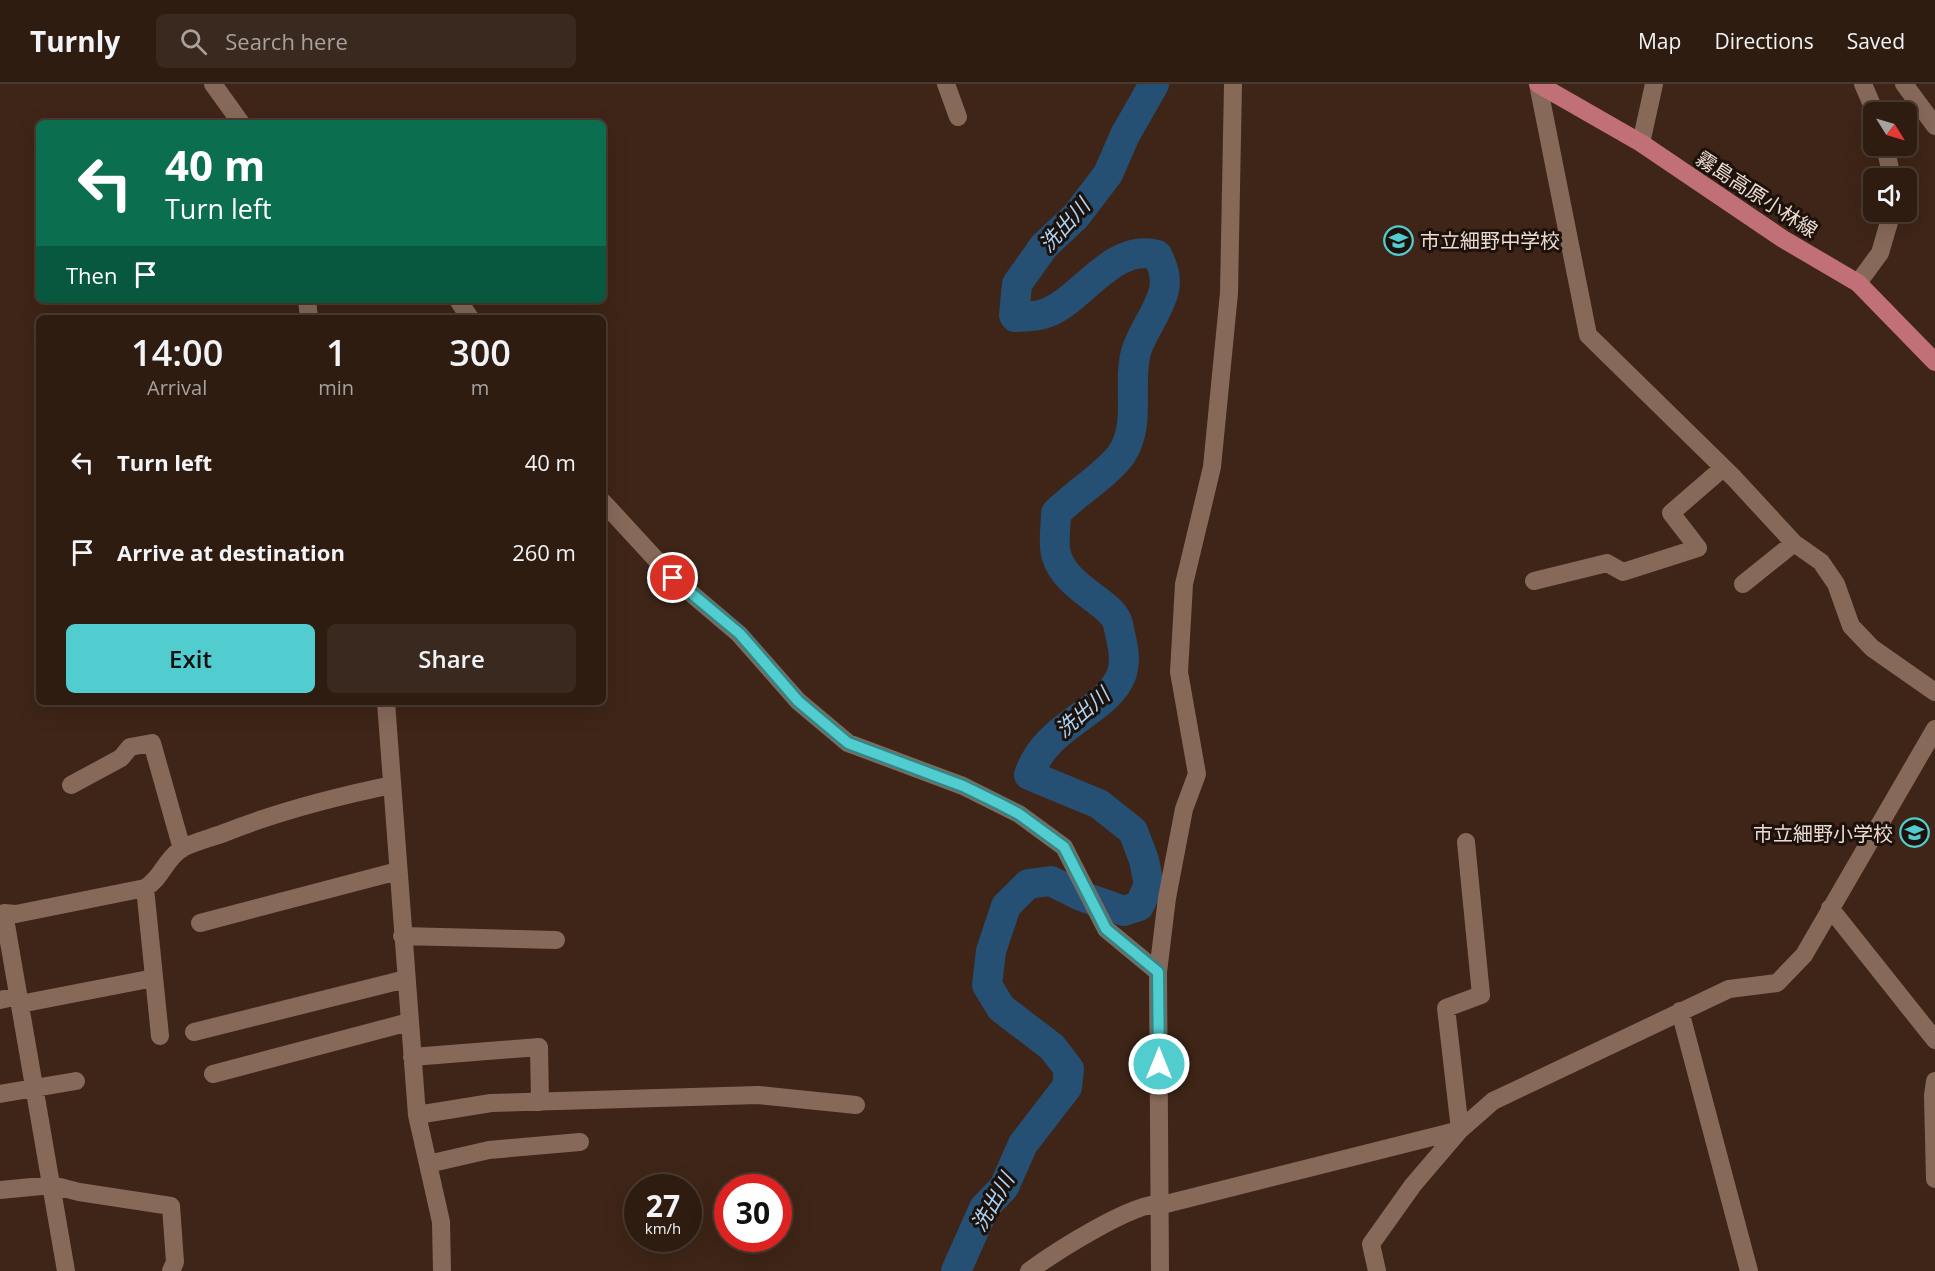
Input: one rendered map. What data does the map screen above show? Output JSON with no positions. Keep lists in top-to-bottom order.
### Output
{
  "streets": {
    "main road": ["霧島高原小林線"]
  },
  "water": ["洗出川"],
  "places": {
    "school or university": ["市立細野中学校", "市立細野小学校"]
  },
  "north": "bottom right",
  "page": {
    "header": "Turnly",
    "search": "Search here",
    "nav": ["Map", "Directions", "Saved"],
    "turn": ["40 m", "Turn left"],
    "then": "Then",
    "eta": [
      "14:00",
      "Arrival",
      "1",
      "min",
      "300",
      "m"
    ],
    "list": [
      {
        "name": "Turn left",
        "value": "40 m"
      },
      {
        "name": "Arrive at destination",
        "value": "260 m"
      }
    ],
    "buttons": ["Exit", "Share"],
    "speed": "27 km/h",
    "limit": "30"
  }
}
